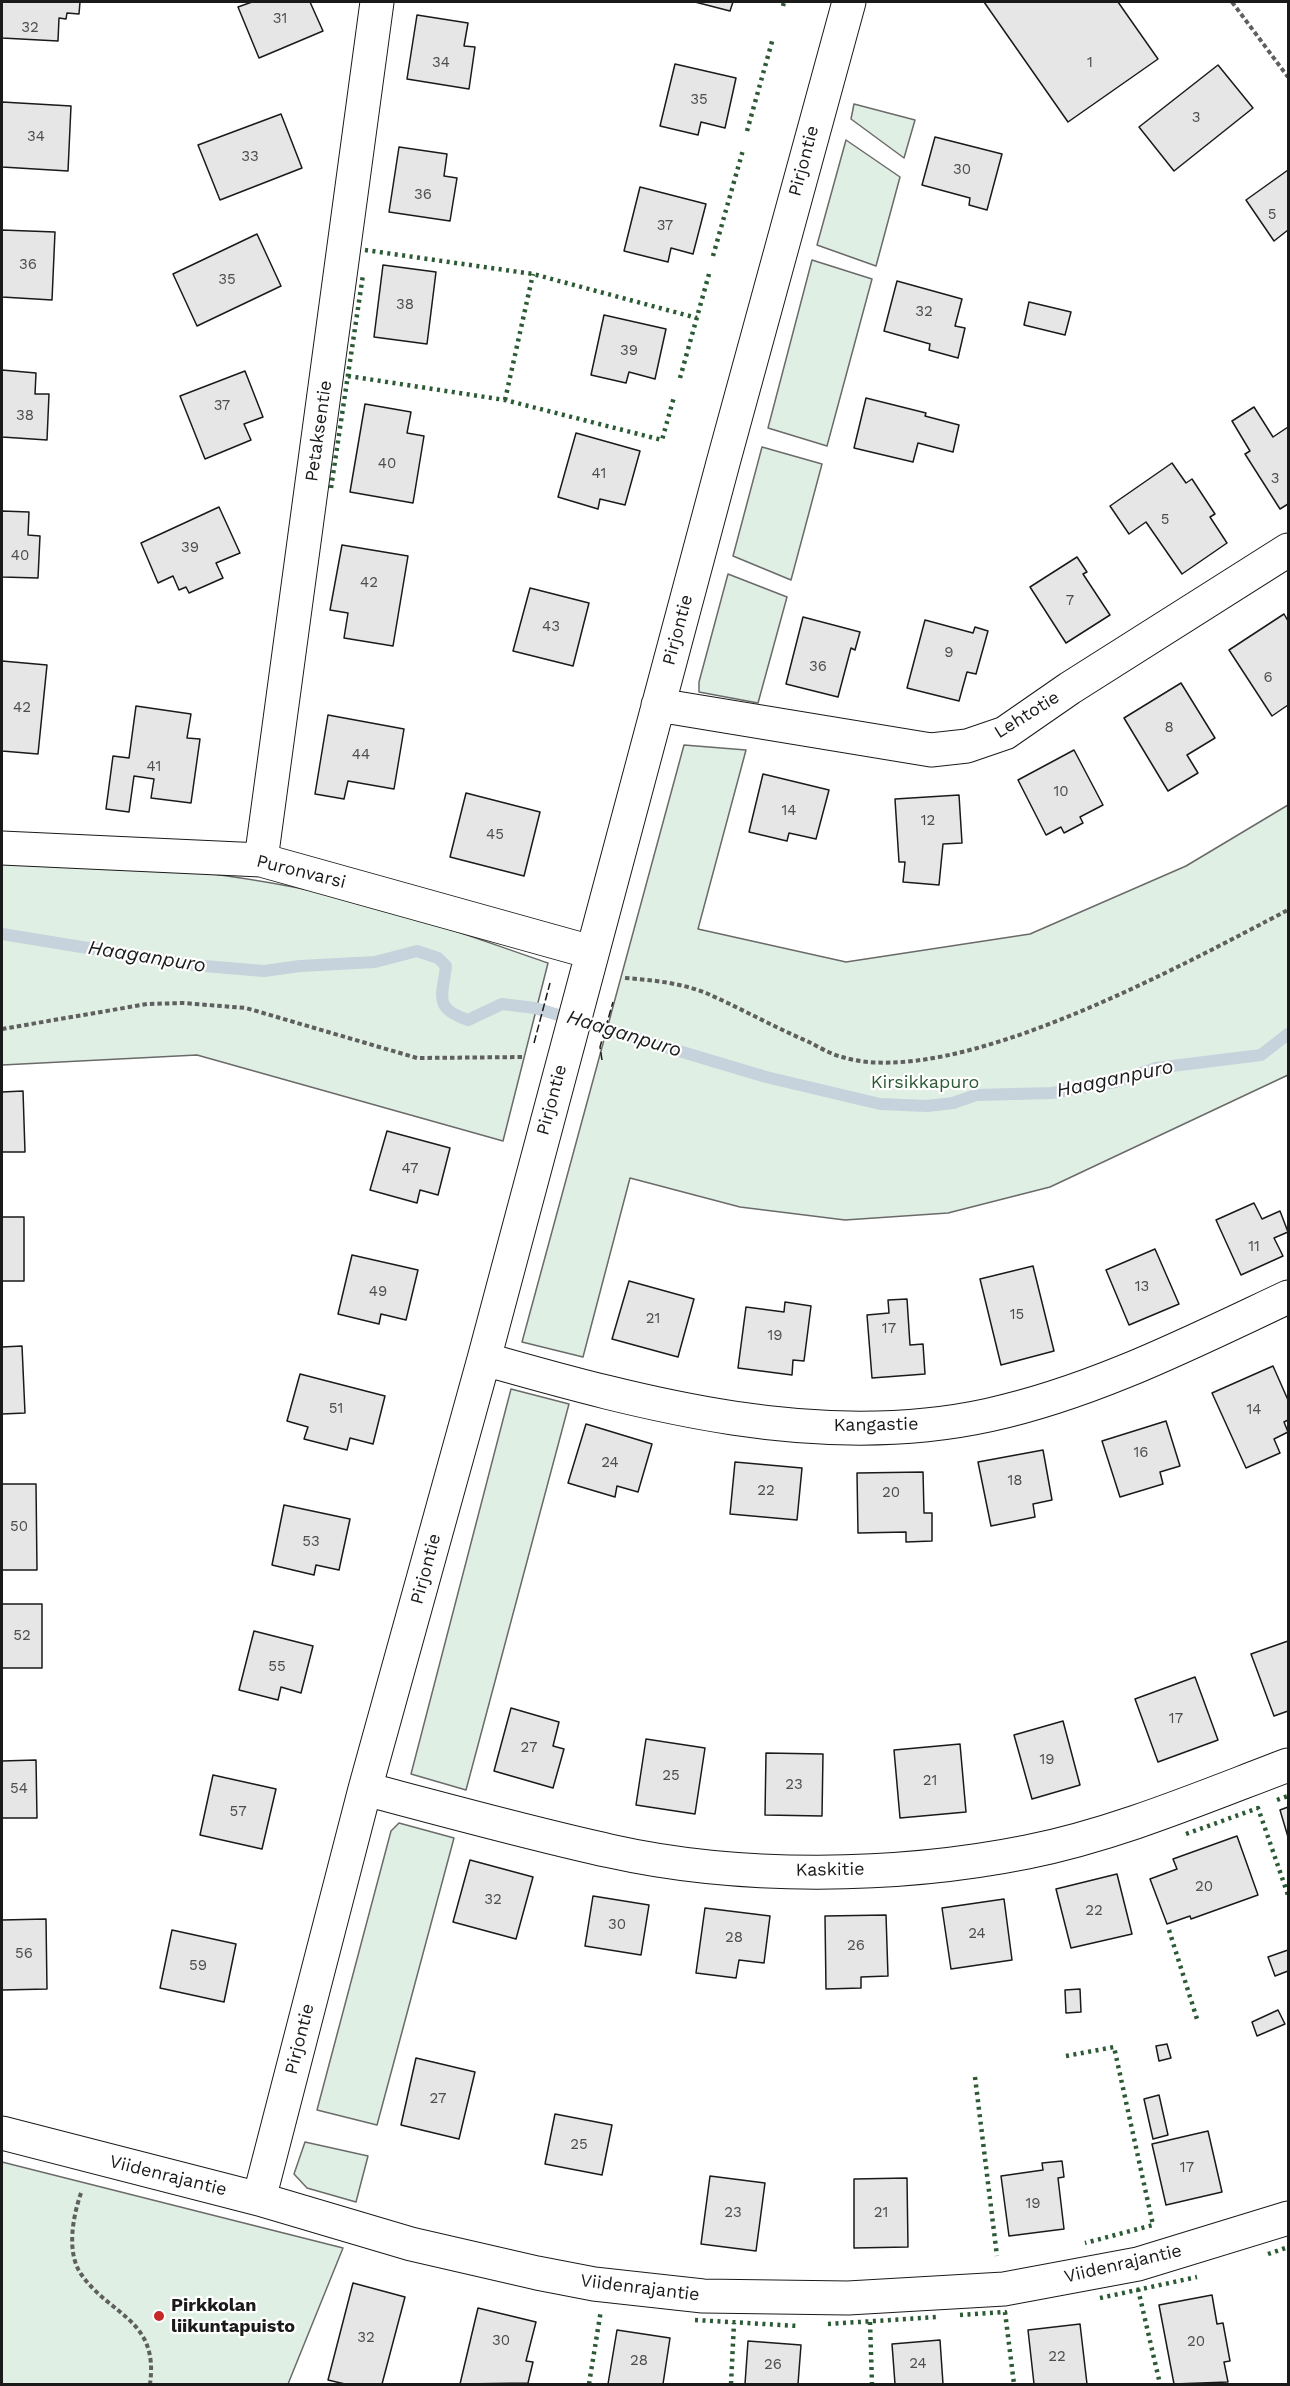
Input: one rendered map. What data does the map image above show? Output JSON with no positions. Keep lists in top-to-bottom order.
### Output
{
  "streets": {
    "street": [
      "Pirjontie",
      "Petaksentie",
      "Lehtotie",
      "Puronvarsi",
      "Kangastie",
      "Kaskitie",
      "Viidenrajantie"
    ]
  },
  "crossings": [
    ["Pirjontie", "Lehtotie"],
    ["Pirjontie", "Puronvarsi"],
    ["Pirjontie", "Kangastie"],
    ["Pirjontie", "Kaskitie"],
    ["Pirjontie", "Viidenrajantie"],
    ["Petaksentie", "Puronvarsi"]
  ],
  "water": ["Haaganpuro"],
  "parks": ["Kirsikkapuro"],
  "places": ["Pirkkolan liikuntapuisto"],
  "house_numbers": [
    "31",
    "32",
    "34",
    "1",
    "35",
    "3",
    "34",
    "33",
    "30",
    "36",
    "5",
    "37",
    "36",
    "35",
    "38",
    "32",
    "39",
    "37",
    "38",
    "40",
    "41",
    "3",
    "5",
    "39",
    "40",
    "42",
    "7",
    "43",
    "9",
    "36",
    "6",
    "42",
    "8",
    "44",
    "41",
    "10",
    "14",
    "12",
    "45",
    "47",
    "11",
    "13",
    "49",
    "15",
    "21",
    "17",
    "19",
    "51",
    "14",
    "16",
    "24",
    "18",
    "22",
    "20",
    "50",
    "53",
    "52",
    "55",
    "17",
    "27",
    "19",
    "25",
    "21",
    "23",
    "54",
    "57",
    "20",
    "32",
    "22",
    "30",
    "24",
    "28",
    "26",
    "56",
    "59",
    "27",
    "25",
    "17",
    "19",
    "23",
    "21",
    "32",
    "30",
    "20",
    "22",
    "28",
    "24",
    "26"
  ]
}
